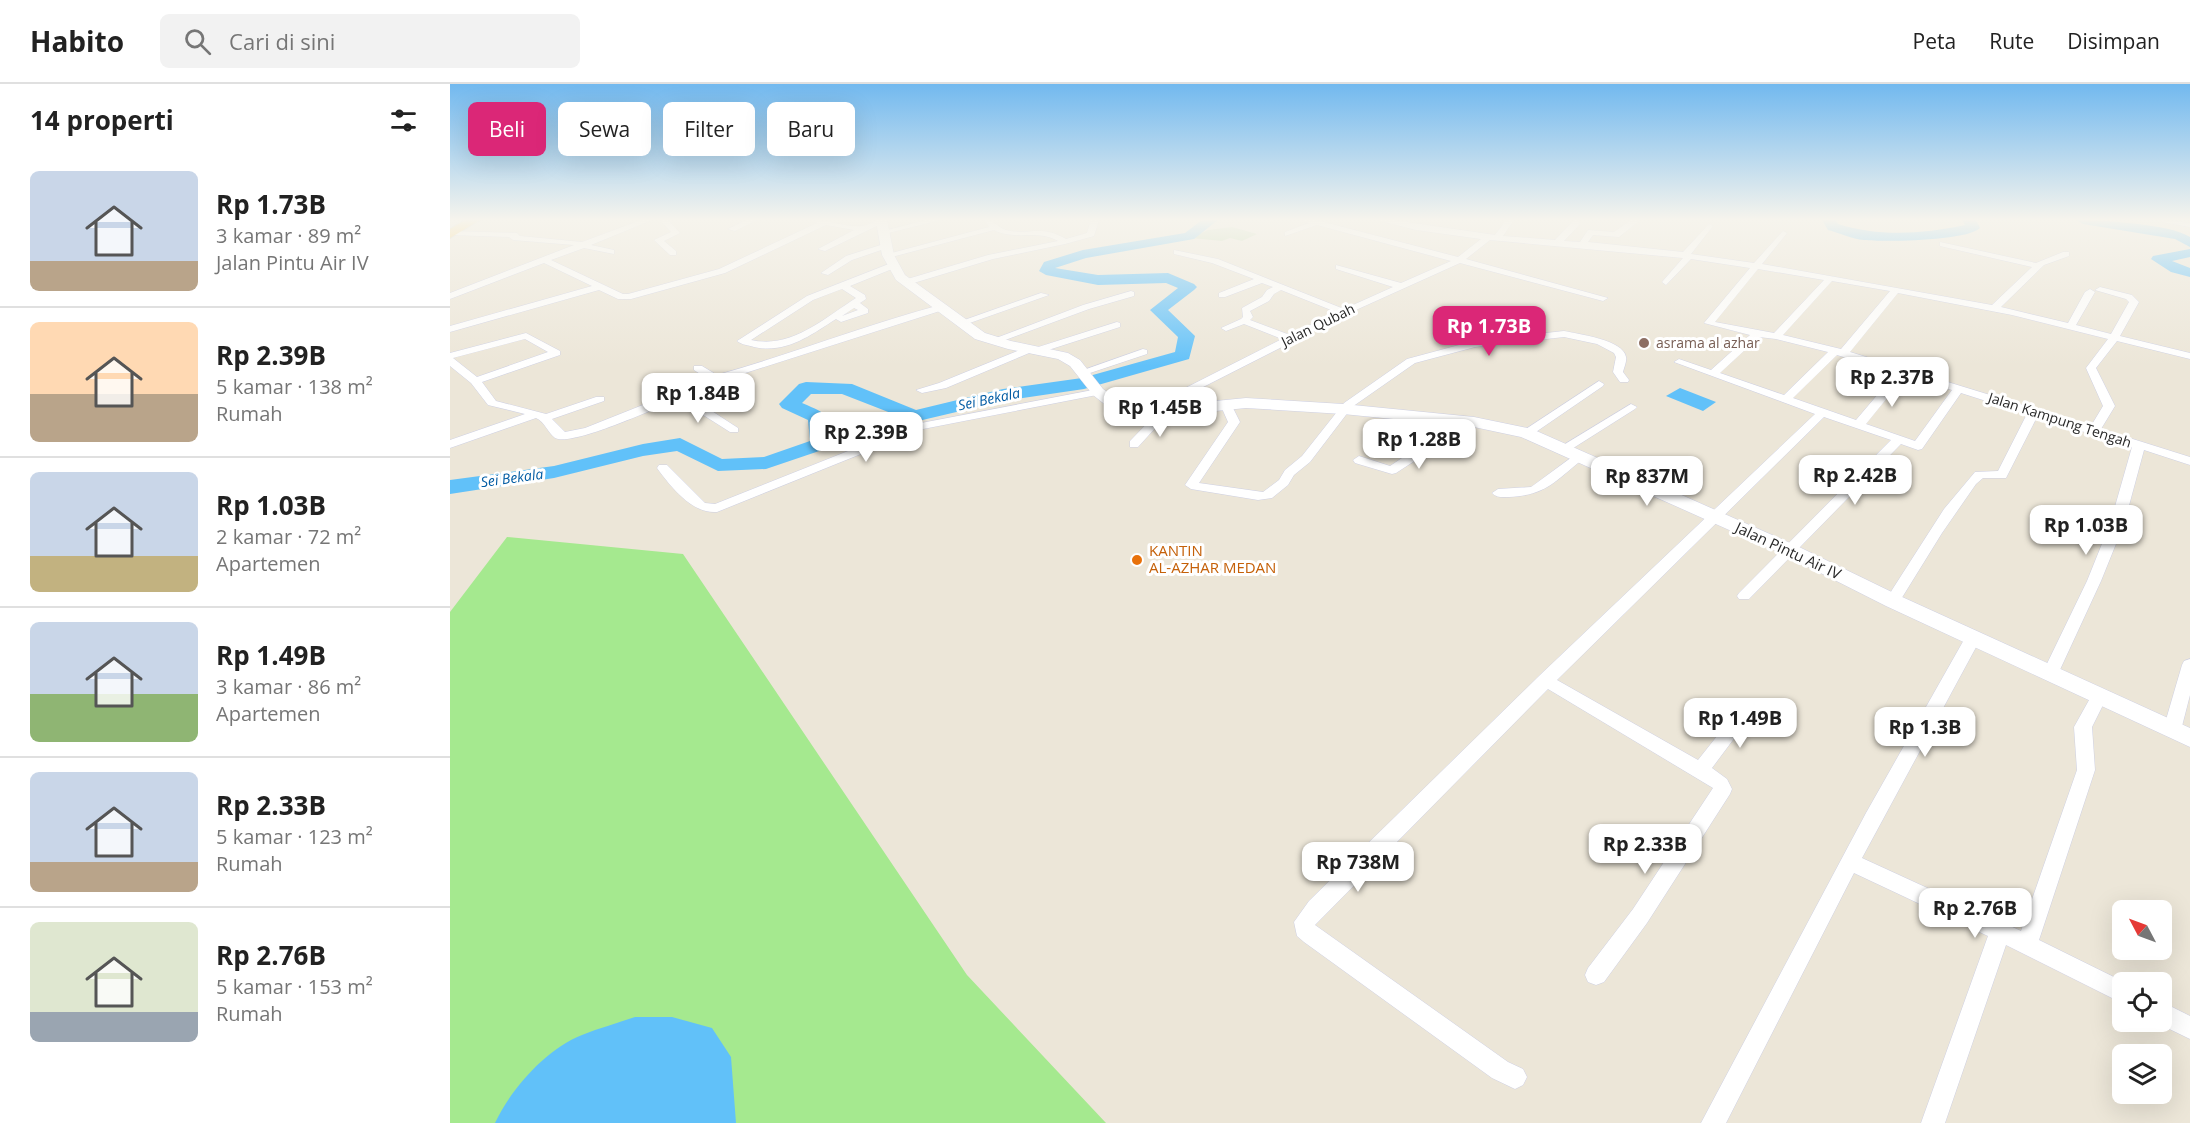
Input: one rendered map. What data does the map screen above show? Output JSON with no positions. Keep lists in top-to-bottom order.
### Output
{
  "streets": {
    "main road": ["Jalan Pintu Air IV"],
    "street": ["Jalan Qubah", "Jalan Kampung Tengah"]
  },
  "crossings": [
    ["Jalan Qubah", "Jalan Pintu Air IV"]
  ],
  "water": ["Sei Bekala"],
  "places": ["asrama al azhar", "KANTIN AL-AZHAR MEDAN"],
  "north": "top left",
  "page": {
    "header": "Habito",
    "search": "Cari di sini",
    "nav": ["Peta", "Rute", "Disimpan"],
    "heading": "14 properti",
    "chip": [
      "Beli",
      "Sewa",
      "Filter",
      "Baru"
    ],
    "list": [
      {
        "name": "Rp 1.73B",
        "note": "3 kamar · 89 m² · Jalan Pintu Air IV"
      },
      {
        "name": "Rp 2.39B",
        "note": "5 kamar · 138 m² · Rumah"
      },
      {
        "name": "Rp 1.03B",
        "note": "2 kamar · 72 m² · Apartemen"
      },
      {
        "name": "Rp 1.49B",
        "note": "3 kamar · 86 m² · Apartemen"
      },
      {
        "name": "Rp 2.33B",
        "note": "5 kamar · 123 m² · Rumah"
      },
      {
        "name": "Rp 2.76B",
        "note": "5 kamar · 153 m² · Rumah"
      }
    ],
    "price": [
      "Rp 1.73B",
      "Rp 2.37B",
      "Rp 1.84B",
      "Rp 1.45B",
      "Rp 2.39B",
      "Rp 1.28B",
      "Rp 2.42B",
      "Rp 837M",
      "Rp 1.03B",
      "Rp 1.49B",
      "Rp 1.3B",
      "Rp 2.33B",
      "Rp 738M",
      "Rp 2.76B"
    ]
  }
}
